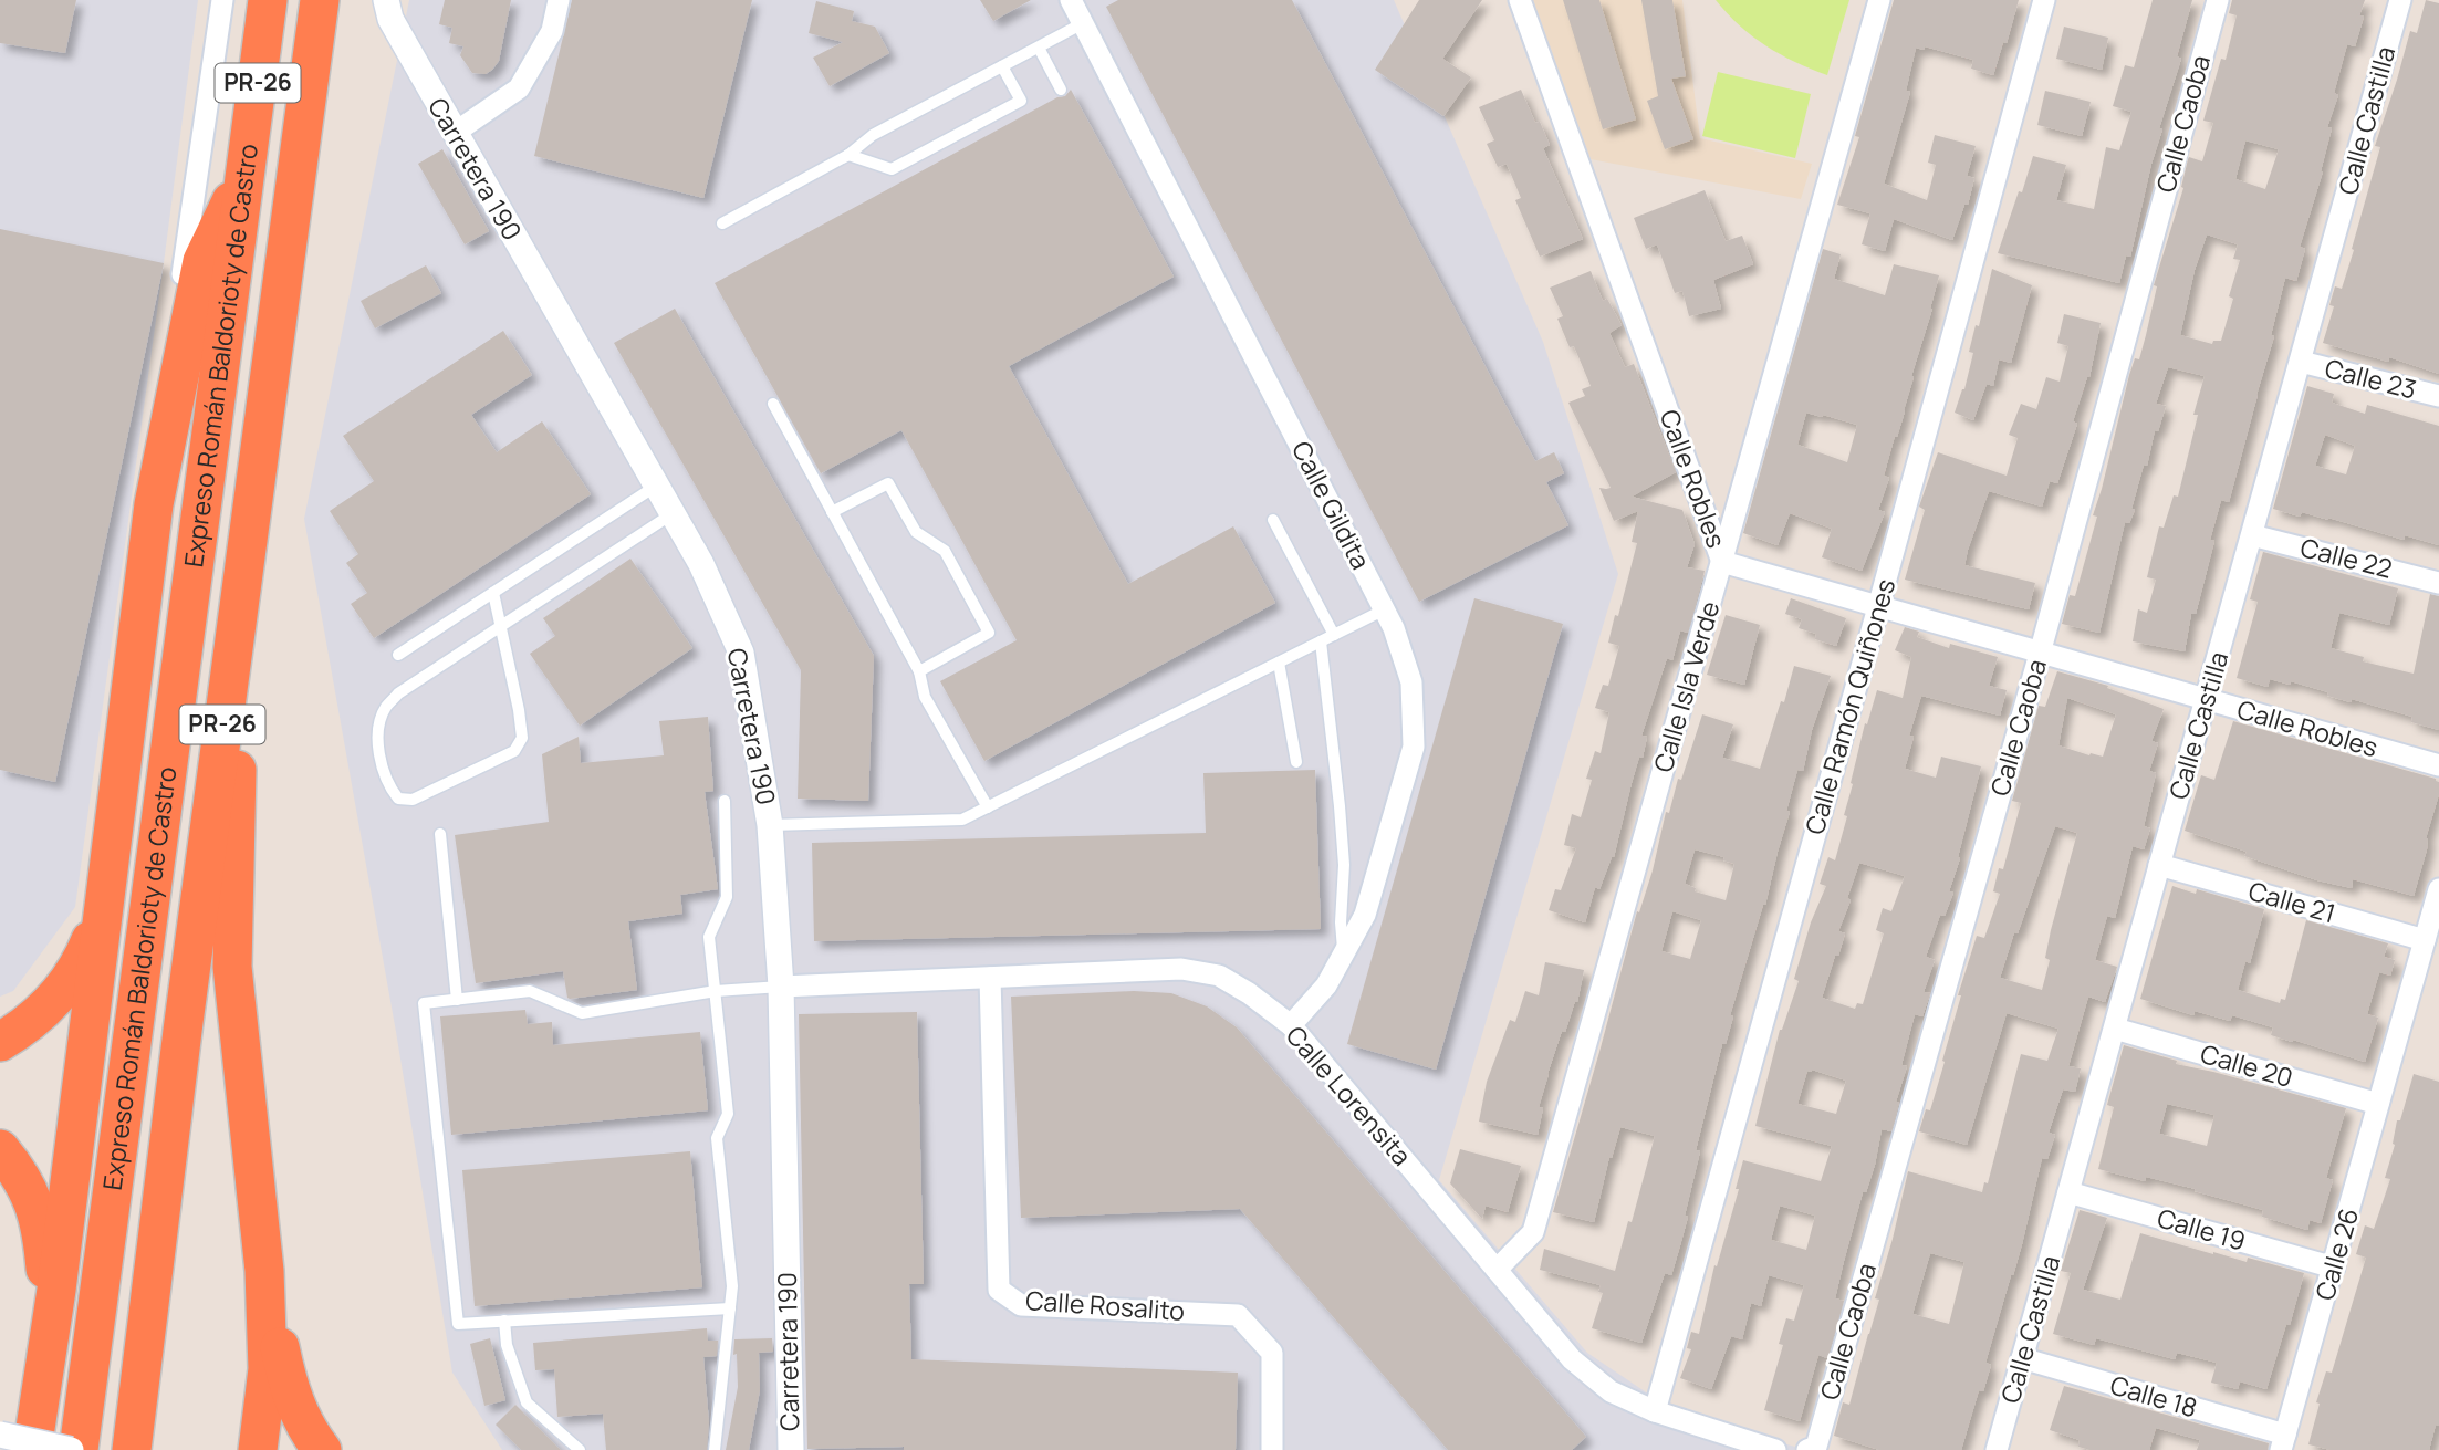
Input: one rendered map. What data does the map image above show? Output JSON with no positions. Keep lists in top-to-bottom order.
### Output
{
  "streets": {
    "highway": ["PR-26", "Expreso Román Baldorioty de Castro"],
    "street": [
      "Calle Castilla",
      "Calle Caoba",
      "Carretera 190",
      "Calle 23",
      "Calle Robles",
      "Calle Gildita",
      "Calle 22",
      "Calle Isla Verde",
      "Calle Ramón Quiñones",
      "Calle 21",
      "Calle 20",
      "Calle Lorensita",
      "Calle 19",
      "Calle 26",
      "Calle Rosalito",
      "Calle 18"
    ]
  },
  "crossings": [
    ["Calle Castilla", "Calle 23"],
    ["Calle Castilla", "Calle Robles"],
    ["Calle Castilla", "Calle 22"],
    ["Calle Castilla", "Calle 21"],
    ["Calle Castilla", "Calle 20"],
    ["Calle Castilla", "Calle 19"],
    ["Calle Castilla", "Calle 18"],
    ["Calle Caoba", "Calle Robles"],
    ["Carretera 190", "Calle Lorensita"],
    ["Calle Robles", "Calle Isla Verde"],
    ["Calle Robles", "Calle Ramón Quiñones"],
    ["Calle Gildita", "Calle Lorensita"],
    ["Calle Isla Verde", "Calle Lorensita"],
    ["Calle Ramón Quiñones", "Calle Lorensita"],
    ["Calle 21", "Calle 26"],
    ["Calle 20", "Calle 26"],
    ["Calle Lorensita", "Calle Rosalito"],
    ["Calle 19", "Calle 26"],
    ["Calle 26", "Calle 18"]
  ]
}
